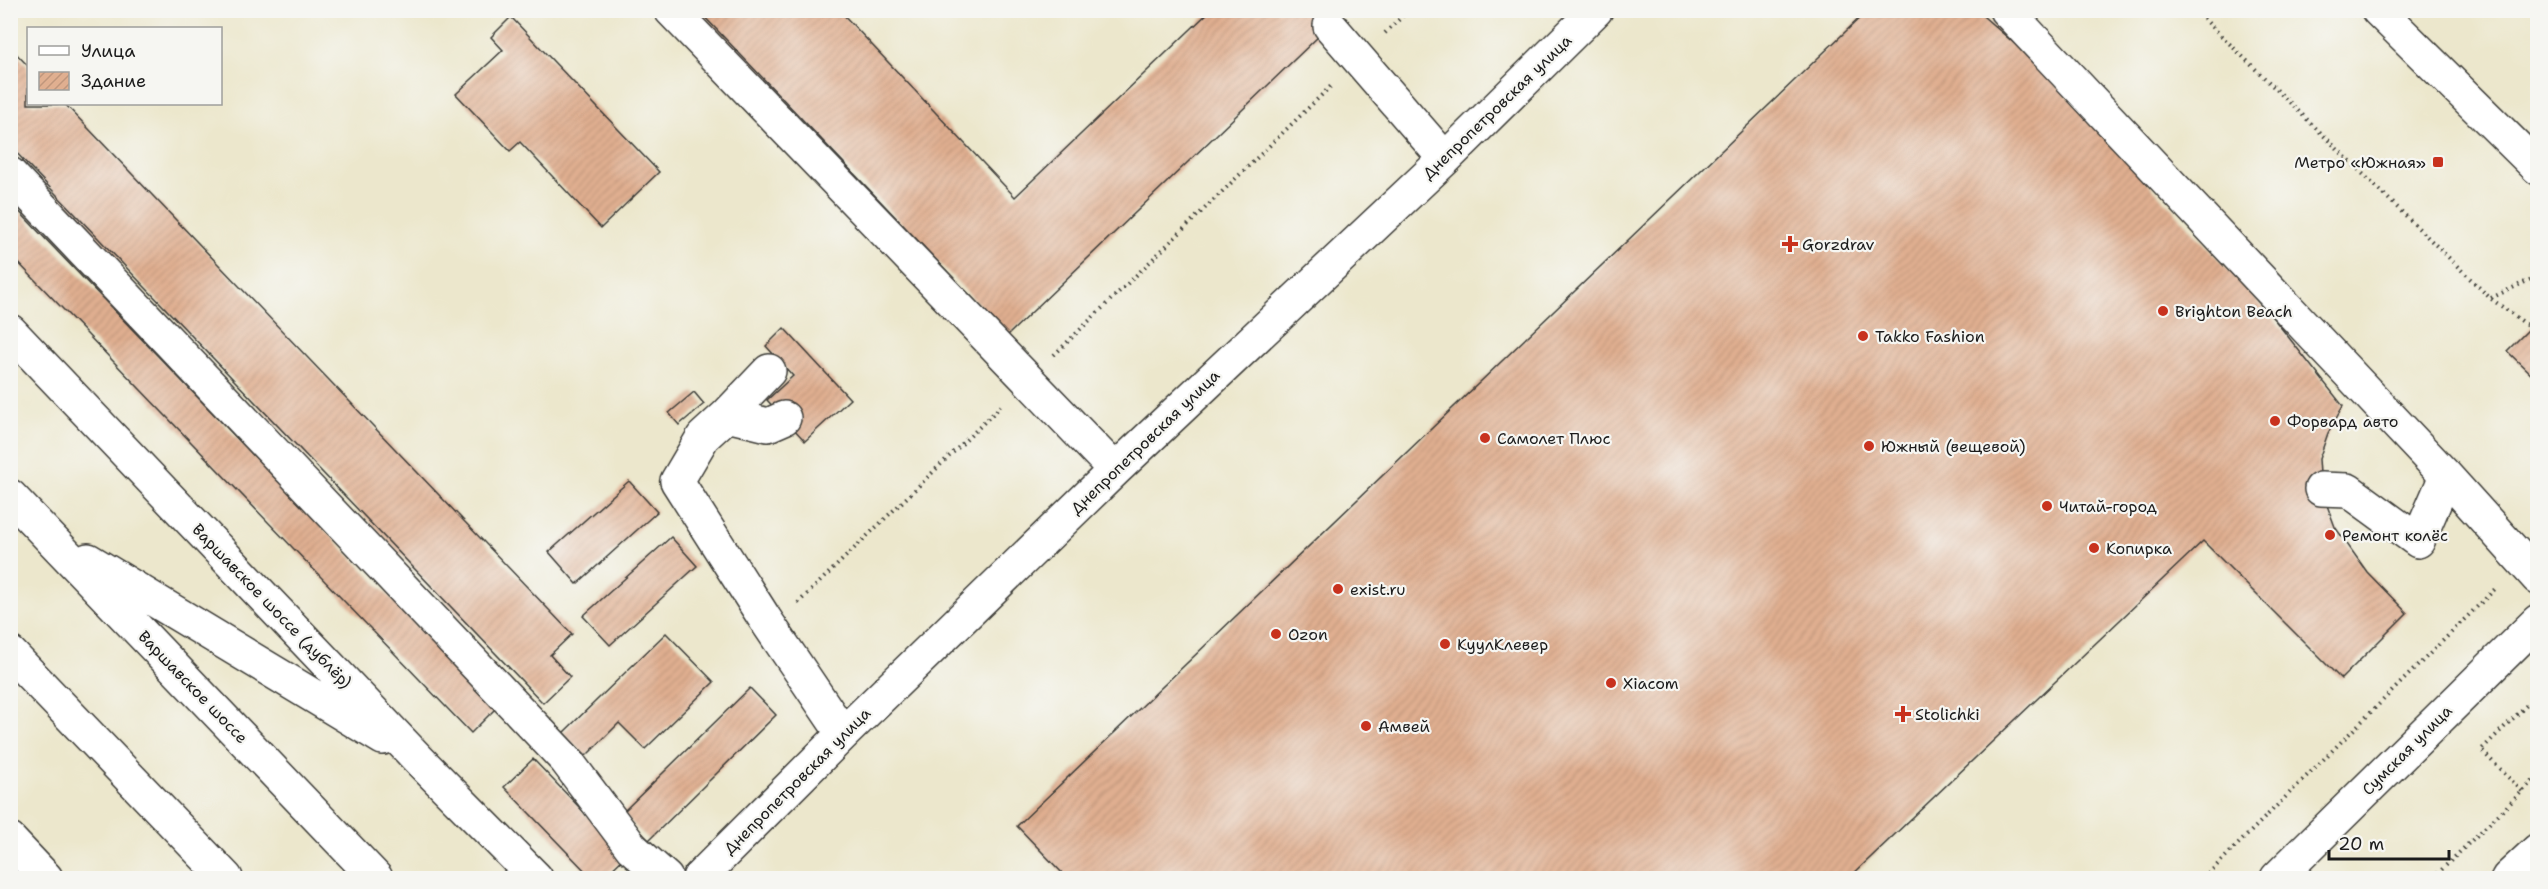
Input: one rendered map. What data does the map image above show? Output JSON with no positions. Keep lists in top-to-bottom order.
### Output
{
  "streets": {
    "main road": [
      "Днепропетровская улица",
      "Варшавское шоссе (дублёр)",
      "Варшавское шоссе",
      "Сумская улица"
    ]
  },
  "places": {
    "transit": ["Метро «Южная»"],
    "health": ["Gorzdrav", "Stolichki"],
    "other": [
      "Brighton Beach",
      "Takko Fashion",
      "Форвард авто",
      "Самолет Плюс",
      "Южный (вещевой)",
      "Читай-город",
      "Ремонт колёс",
      "Копирка",
      "exist.ru",
      "Ozon",
      "КуулКлевер",
      "Xiacom",
      "Амвей"
    ]
  },
  "legend": ["Улица", "Здание"],
  "scale_bar": "20 m"
}
